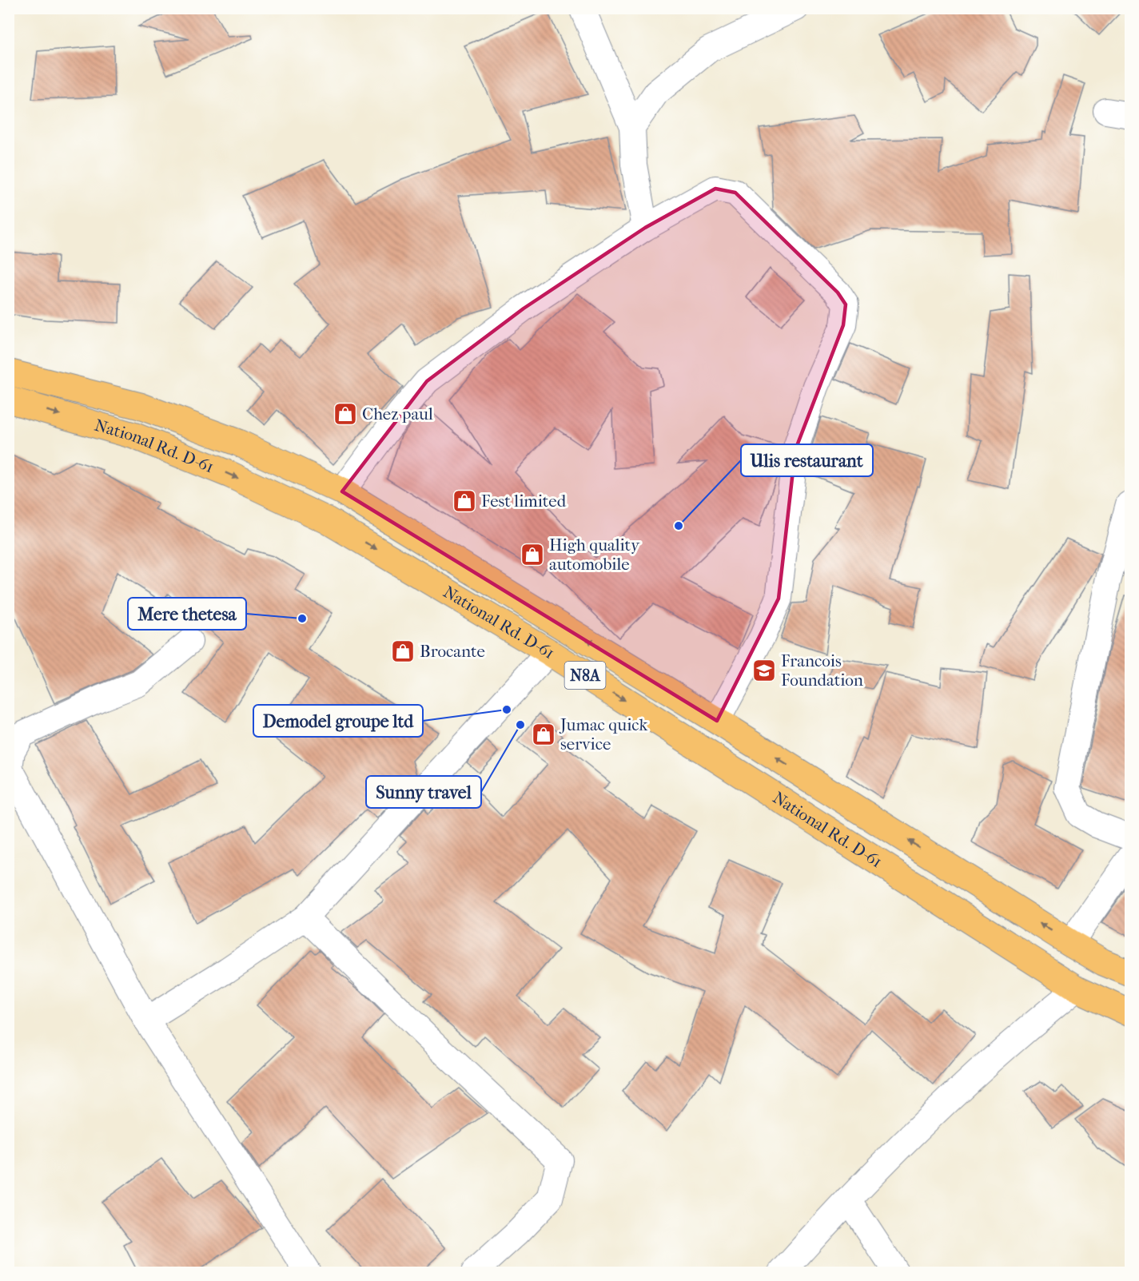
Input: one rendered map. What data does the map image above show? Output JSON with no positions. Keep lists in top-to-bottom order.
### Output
{
  "streets": {
    "highway": ["National Rd. D-61", "N8A"]
  },
  "places": {
    "shop": [
      "Chez paul",
      "Fest limited",
      "High quality automobile",
      "Brocante",
      "Jumac quick service"
    ],
    "other": [
      "Ulis restaurant",
      "Mere thetesa",
      "Demodel groupe ltd",
      "Sunny travel"
    ],
    "school or university": ["Francois Foundation"]
  }
}
